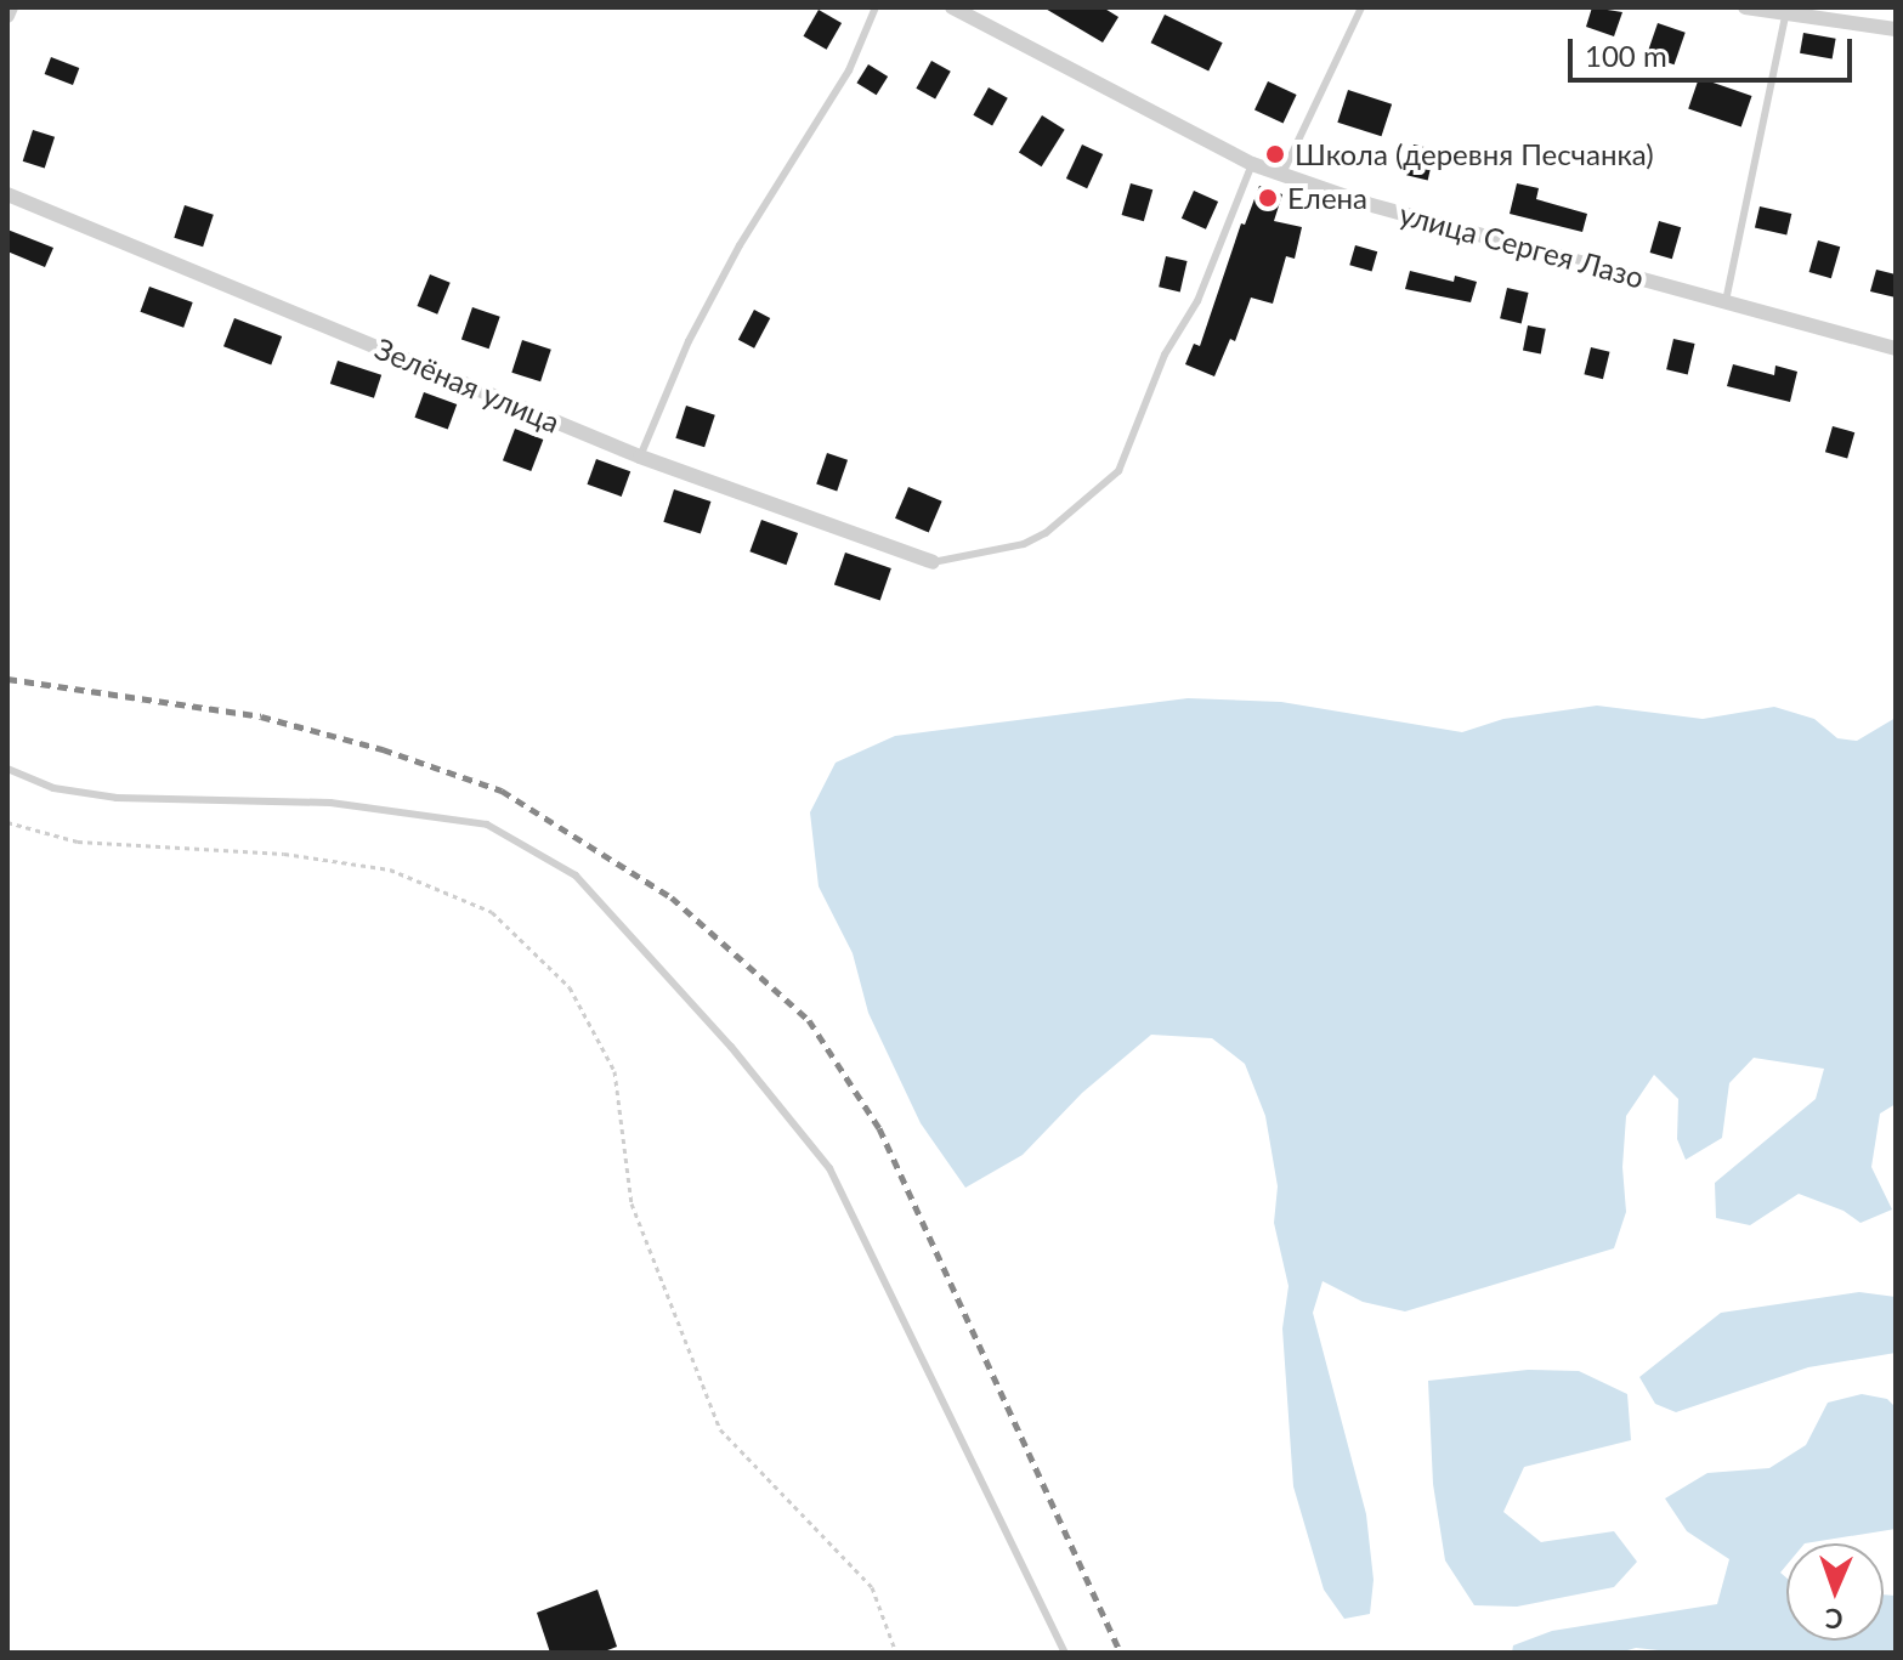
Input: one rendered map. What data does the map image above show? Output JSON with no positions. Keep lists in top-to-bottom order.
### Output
{
  "streets": {
    "street": ["улица Сергея Лазо", "Зелёная улица"]
  },
  "places": ["Школа (деревня Песчанка)", "Елена"],
  "scale_bar": "100 m",
  "north": "bottom"
}
